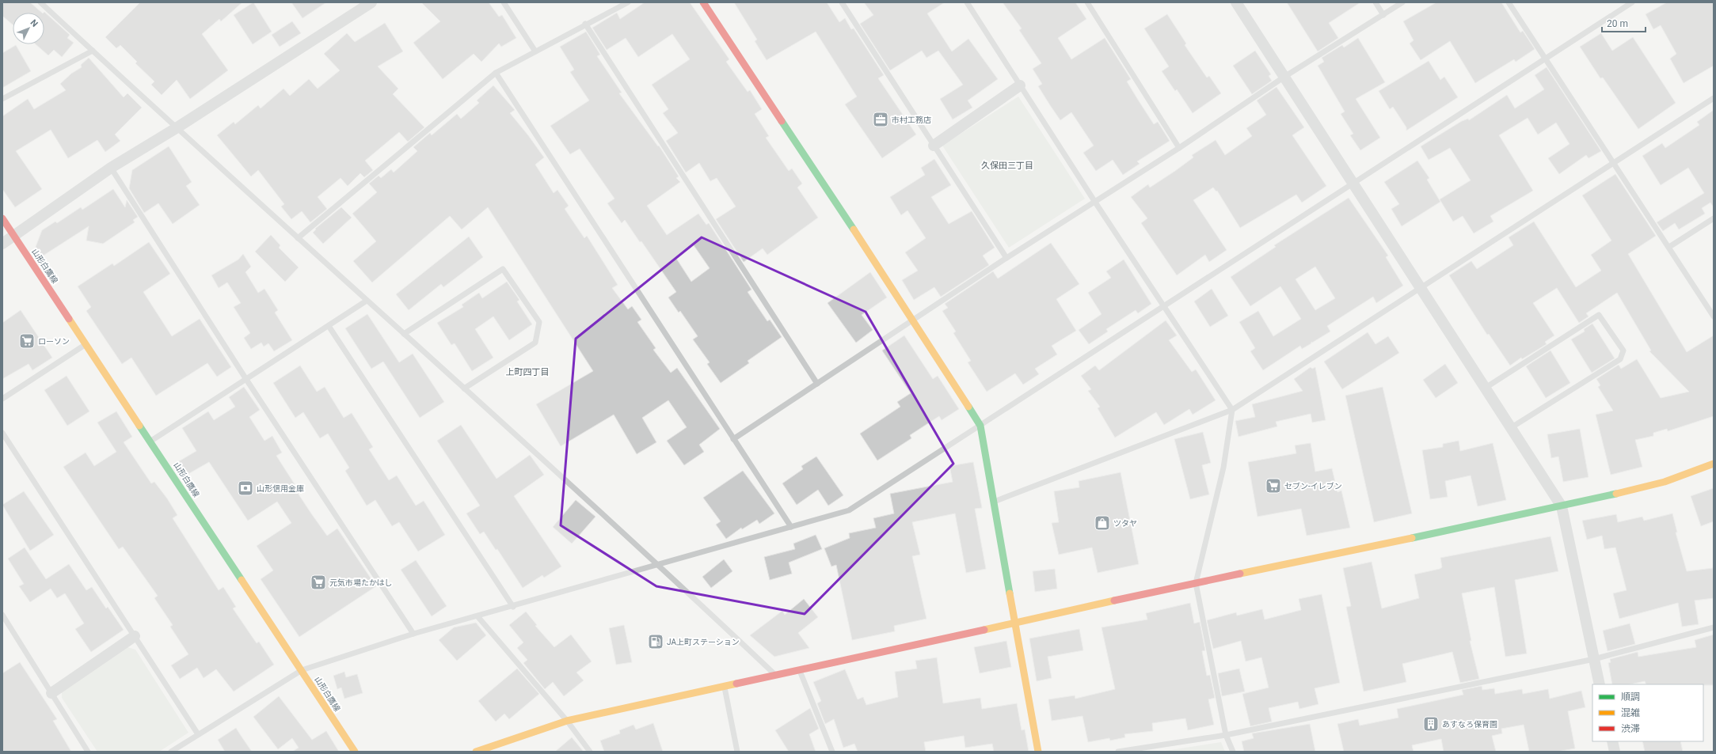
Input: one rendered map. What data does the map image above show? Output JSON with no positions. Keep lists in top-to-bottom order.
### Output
{
  "streets": {
    "street": ["山形白鷹線"]
  },
  "districts": ["久保田三丁目", "上町四丁目"],
  "places": {
    "office": ["市村工務店"],
    "supermarket": ["ローソン", "セブン-イレブン", "元気市場たかはし"],
    "bank": ["山形信用金庫"],
    "shop": ["ツタヤ"],
    "fuel station": ["JA上町ステーション"],
    "building": ["あすなろ保育園"]
  },
  "legend": ["順調", "混雑", "渋滞"],
  "scale_bar": "20 m",
  "north": "top right"
}
